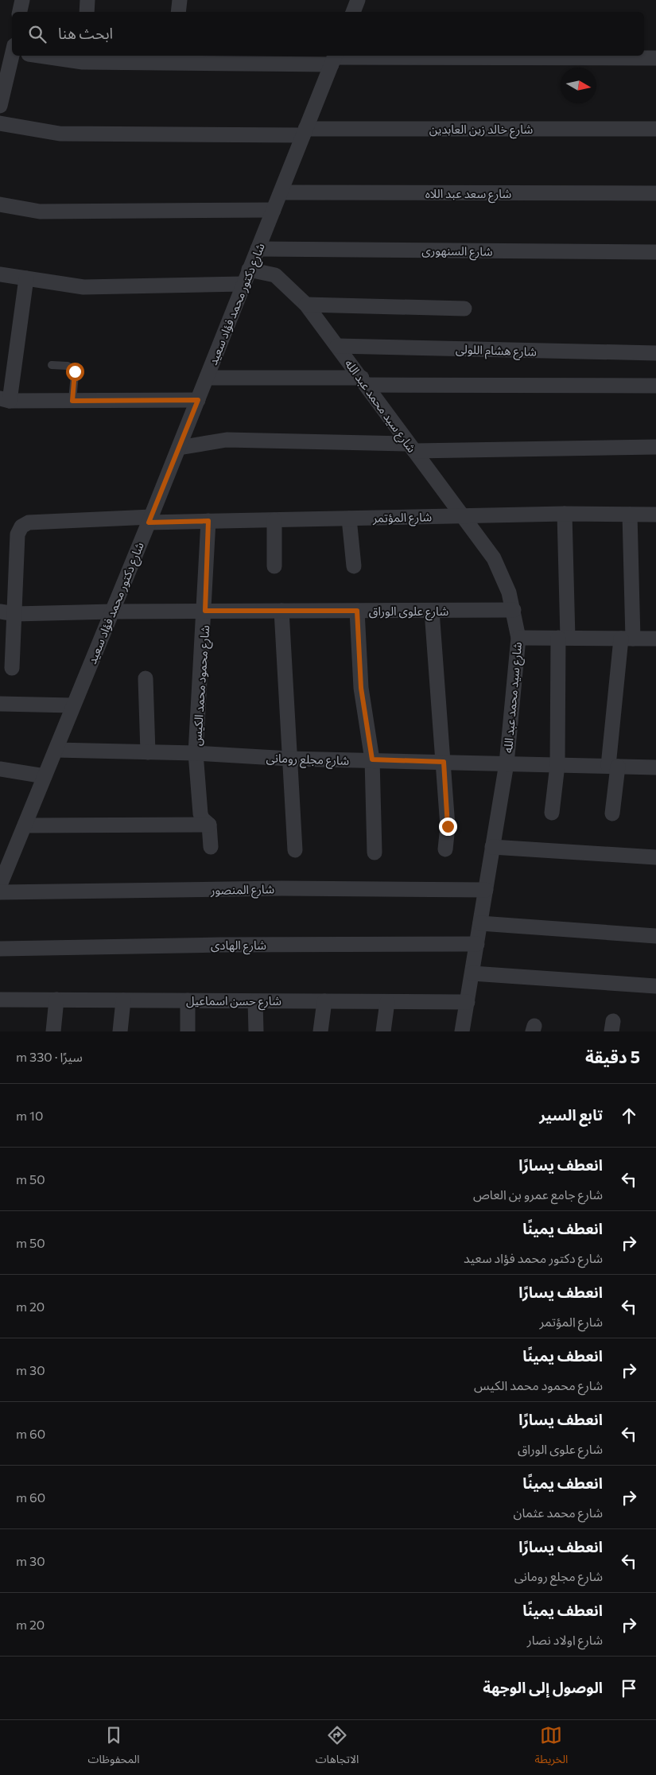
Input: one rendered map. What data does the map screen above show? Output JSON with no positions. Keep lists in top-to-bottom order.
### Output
{
  "streets": {
    "street": [
      "شارع خالد زين العابدين",
      "شارع سعد عبد اللاه",
      "شارع السنهورى",
      "شارع دكتور محمد فؤاد سعيد",
      "شارع هشام اللولى",
      "شارع سيد محمد عبد الله",
      "شارع المؤتمر",
      "شارع علوى الوراق",
      "شارع محمود محمد الكيس",
      "شارع مجلع رومانى",
      "شارع المنصور",
      "شارع الهادى",
      "شارع حسن اسماعيل"
    ]
  },
  "crossings": [
    ["شارع خالد زين العابدين", "شارع دكتور محمد فؤاد سعيد"],
    ["شارع سعد عبد اللاه", "شارع دكتور محمد فؤاد سعيد"],
    ["شارع السنهورى", "شارع دكتور محمد فؤاد سعيد"],
    ["شارع دكتور محمد فؤاد سعيد", "شارع سيد محمد عبد الله"],
    ["شارع دكتور محمد فؤاد سعيد", "شارع المؤتمر"],
    ["شارع دكتور محمد فؤاد سعيد", "شارع علوى الوراق"],
    ["شارع دكتور محمد فؤاد سعيد", "شارع مجلع رومانى"],
    ["شارع هشام اللولى", "شارع سيد محمد عبد الله"],
    ["شارع سيد محمد عبد الله", "شارع المؤتمر"],
    ["شارع سيد محمد عبد الله", "شارع علوى الوراق"],
    ["شارع سيد محمد عبد الله", "شارع مجلع رومانى"],
    ["شارع سيد محمد عبد الله", "شارع المنصور"],
    ["شارع سيد محمد عبد الله", "شارع الهادى"],
    ["شارع سيد محمد عبد الله", "شارع حسن اسماعيل"],
    ["شارع المؤتمر", "شارع علوى الوراق"],
    ["شارع المؤتمر", "شارع محمود محمد الكيس"],
    ["شارع علوى الوراق", "شارع محمود محمد الكيس"],
    ["شارع محمود محمد الكيس", "شارع مجلع رومانى"]
  ],
  "north": "right",
  "page": {
    "search": "ابحث هنا",
    "heading": ["5 دقيقة", "سيرًا · 330 m"],
    "list": [
      ["تابع السير", "10 m"],
      ["انعطف يسارًا", "شارع جامع عمرو بن العاص", "50 m"],
      ["انعطف يمينًا", "شارع دكتور محمد فؤاد سعيد", "50 m"],
      ["انعطف يسارًا", "شارع المؤتمر", "20 m"],
      ["انعطف يمينًا", "شارع محمود محمد الكيس", "30 m"],
      ["انعطف يسارًا", "شارع علوى الوراق", "60 m"],
      ["انعطف يمينًا", "شارع محمد عثمان", "60 m"],
      ["انعطف يسارًا", "شارع مجلع رومانى", "30 m"],
      ["انعطف يمينًا", "شارع اولاد نصار", "20 m"],
      "الوصول إلى الوجهة"
    ],
    "nav": ["الخريطة", "الاتجاهات", "المحفوظات"]
  }
}
